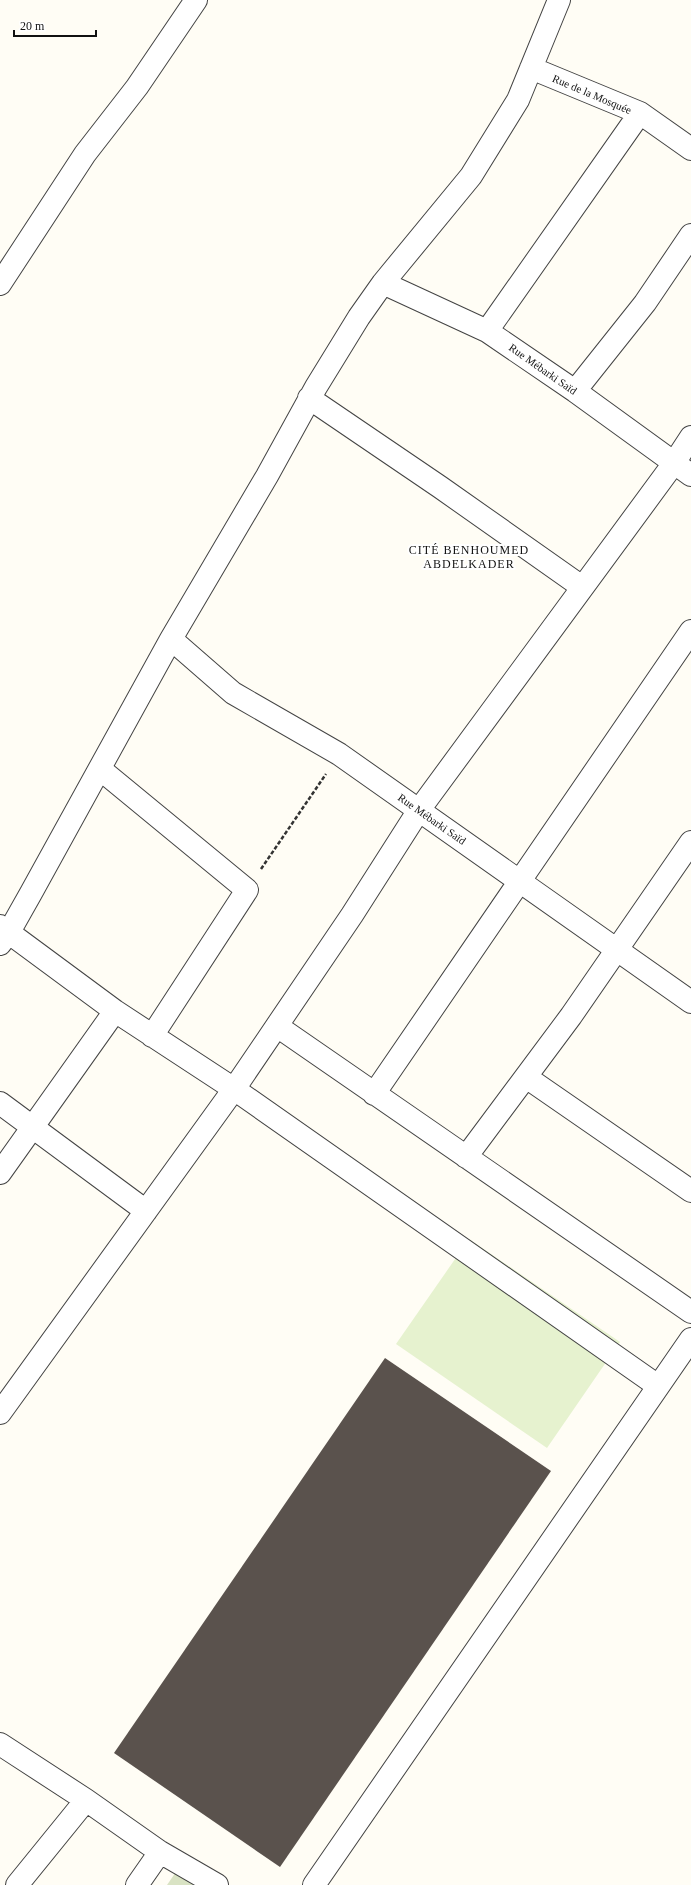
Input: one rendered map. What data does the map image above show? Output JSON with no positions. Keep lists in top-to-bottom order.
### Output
{
  "streets": {
    "street": ["Rue de la Mosquée", "Rue Mébarki Saïd"]
  },
  "districts": ["CITÉ BENHOUMED ABDELKADER"],
  "scale_bar": "20 m"
}
